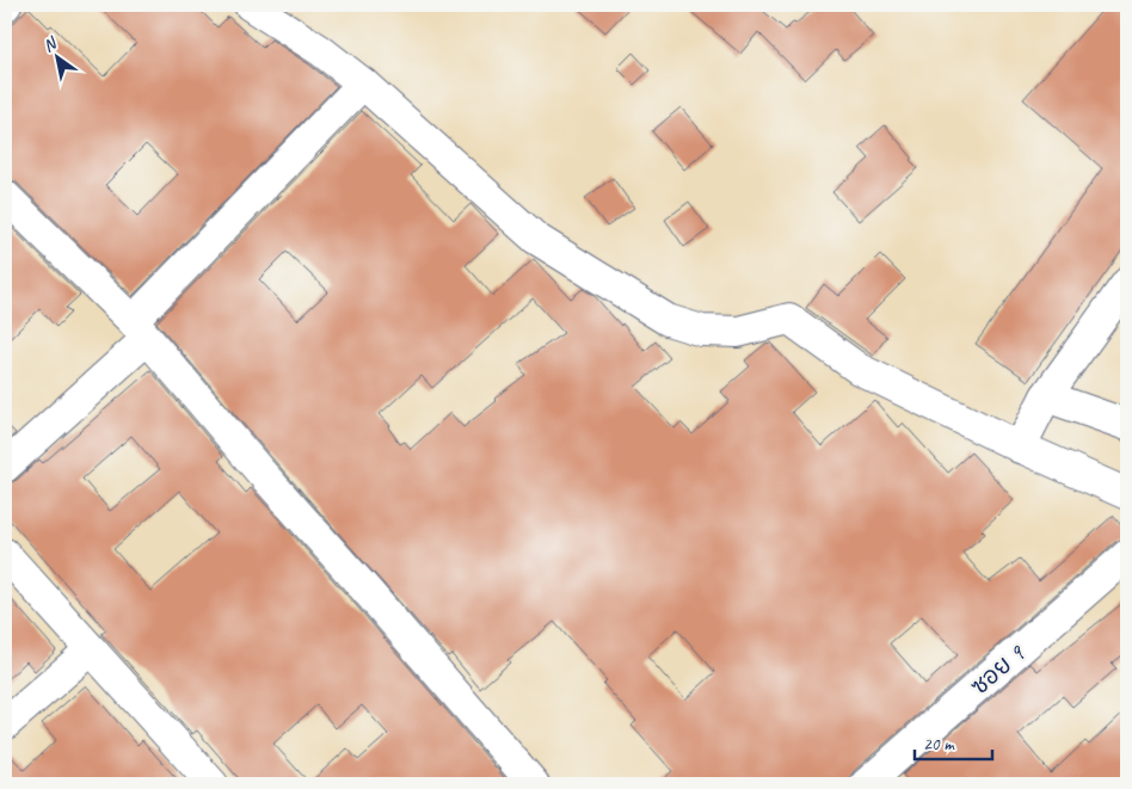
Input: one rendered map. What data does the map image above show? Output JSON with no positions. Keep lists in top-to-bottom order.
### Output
{
  "streets": {
    "street": ["ซอย 9"]
  },
  "scale_bar": "20 m",
  "north": "top left"
}
